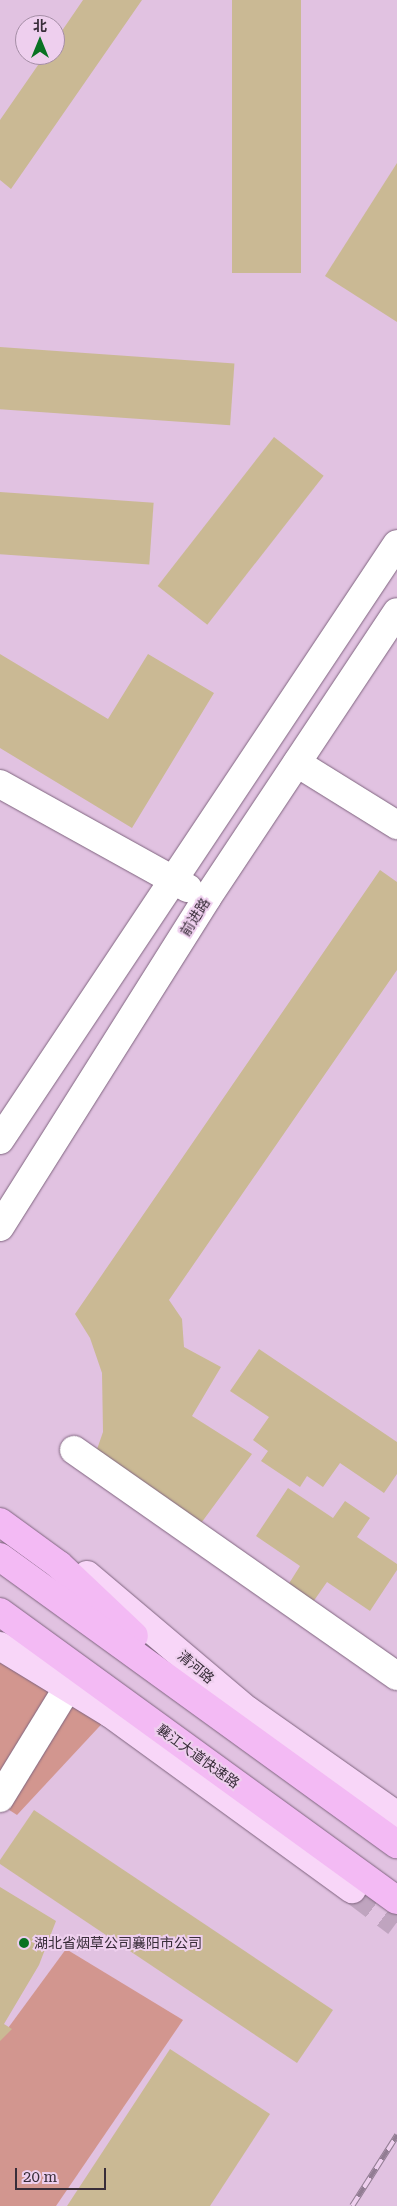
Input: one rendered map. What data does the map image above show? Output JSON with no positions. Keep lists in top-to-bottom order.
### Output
{
  "streets": {
    "highway": ["襄江大道快速路"],
    "main road": ["清河路"],
    "street": ["前进路"]
  },
  "places": ["湖北省烟草公司襄阳市公司"],
  "scale_bar": "20 m",
  "north": "top"
}
